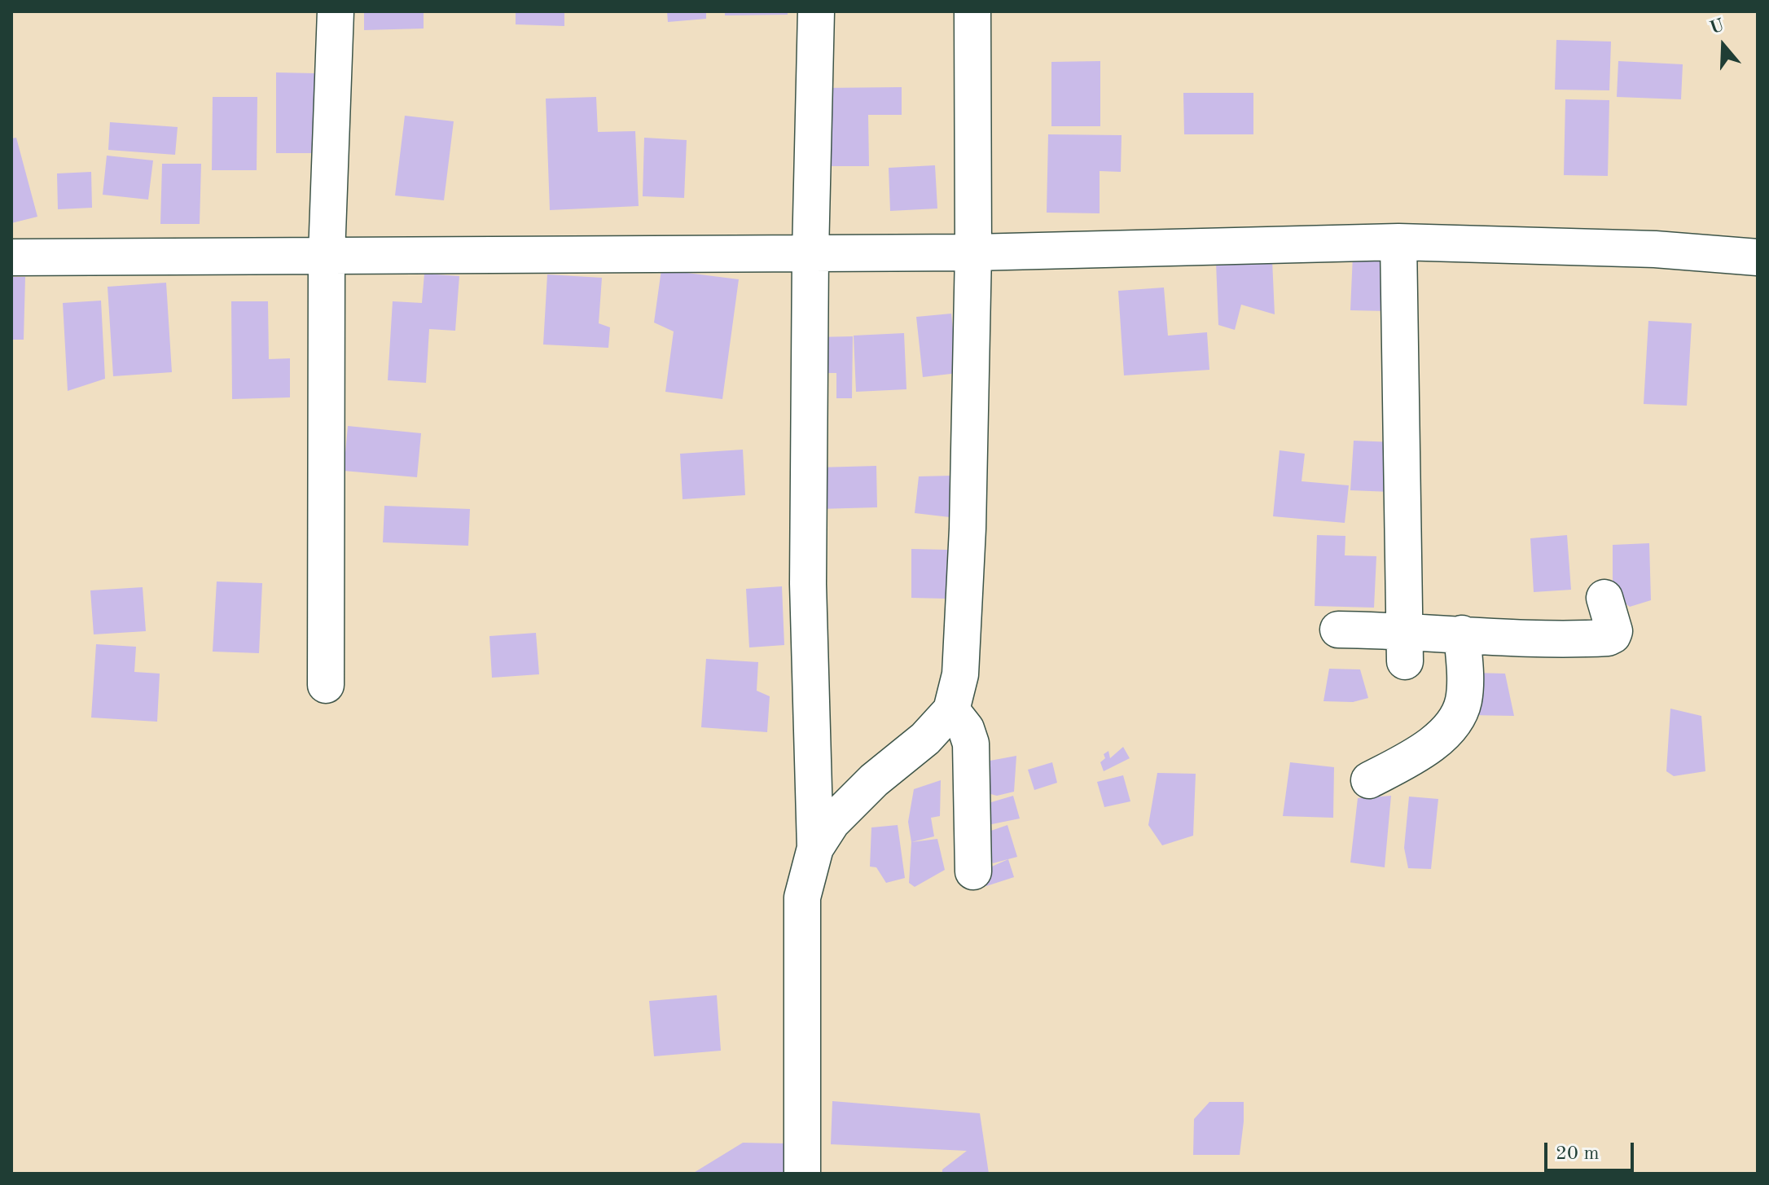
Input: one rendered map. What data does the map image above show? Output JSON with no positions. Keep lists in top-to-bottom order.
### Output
{
  "scale_bar": "20 m",
  "north": "top"
}
